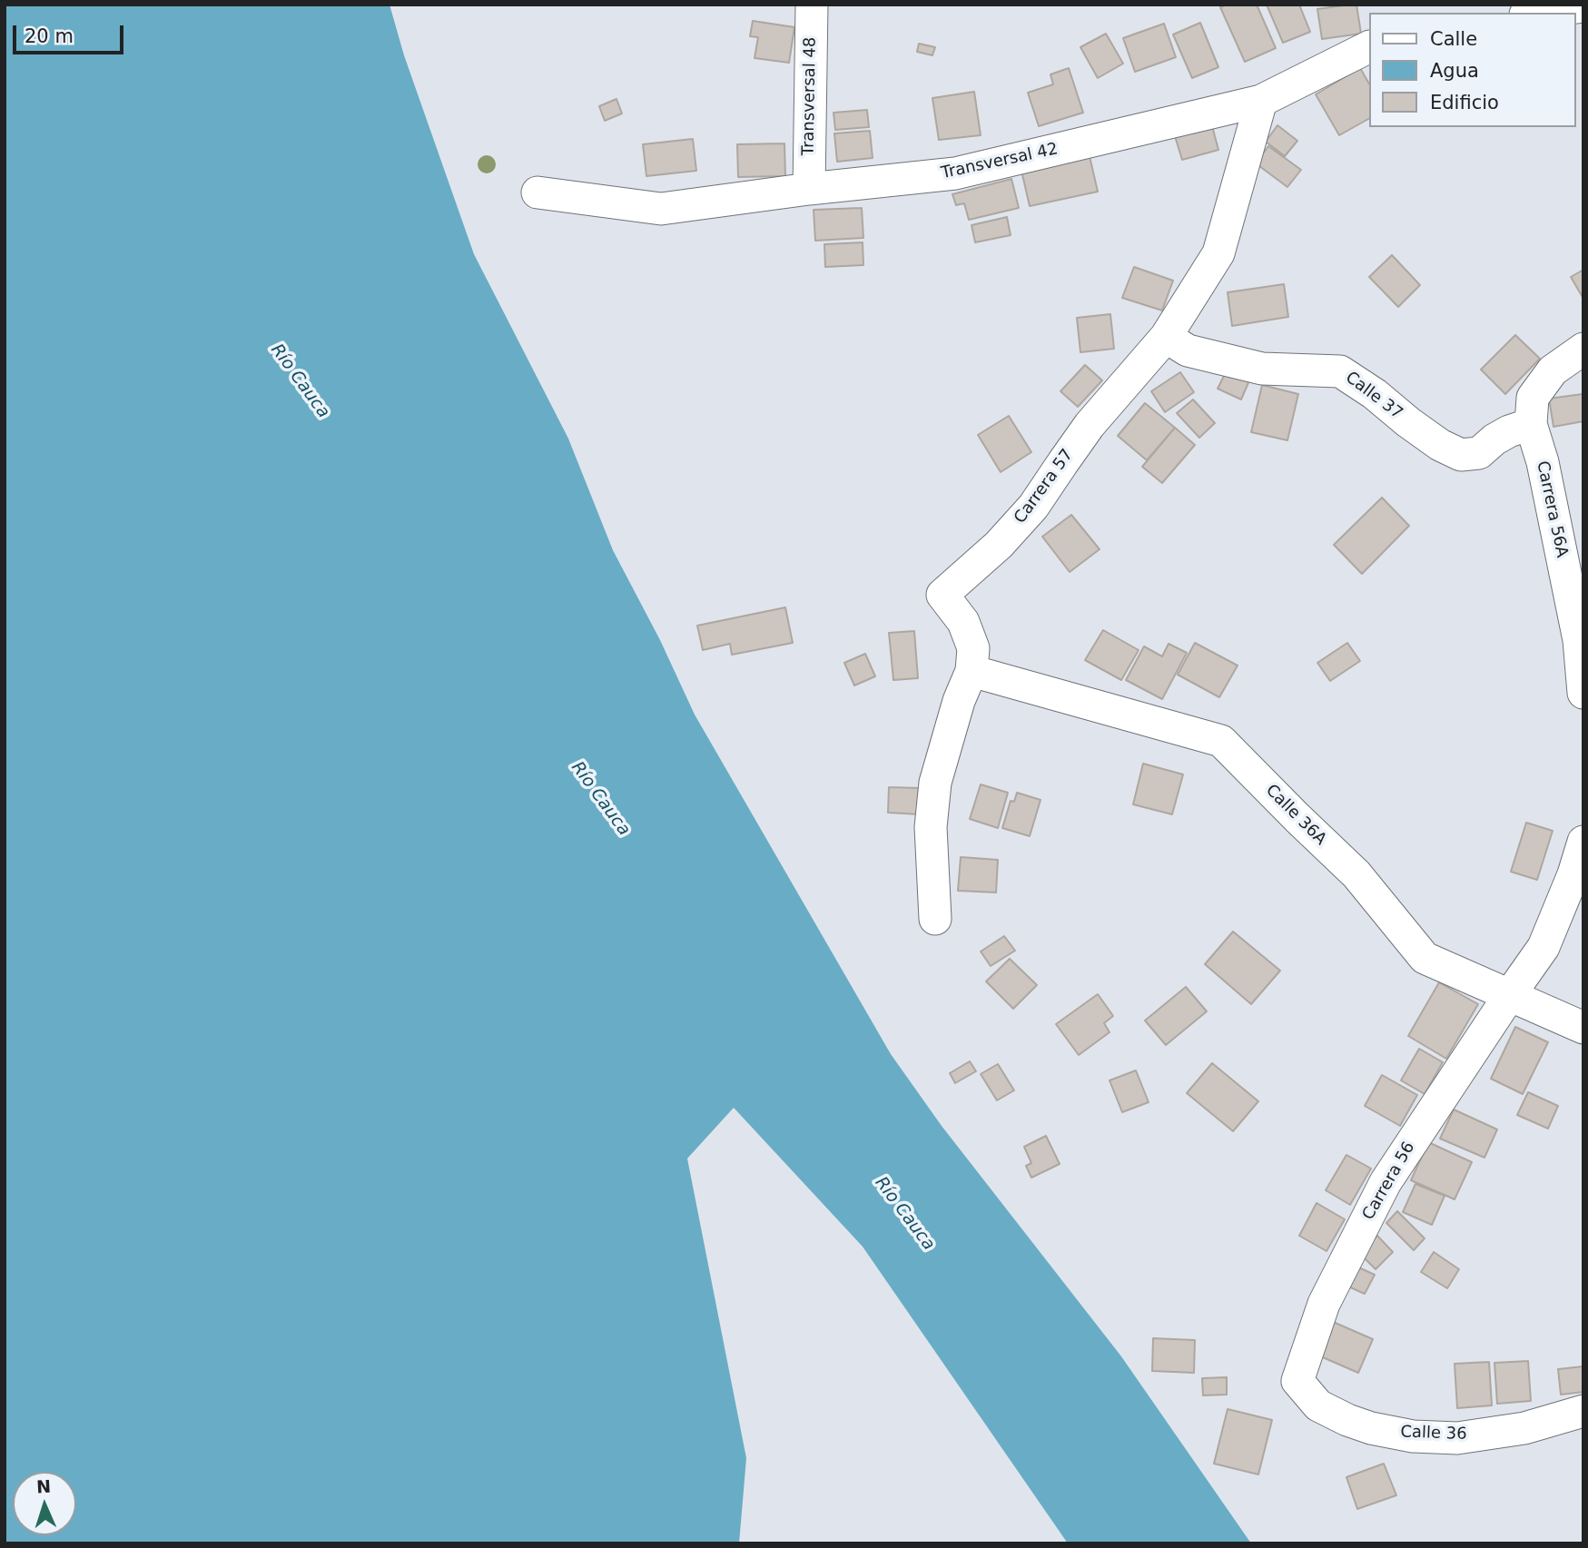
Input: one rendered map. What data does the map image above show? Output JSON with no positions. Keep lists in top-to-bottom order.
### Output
{
  "streets": {
    "street": [
      "Transversal 48",
      "Transversal 42",
      "Calle 37",
      "Carrera 57",
      "Carrera 56A",
      "Calle 36A",
      "Carrera 56",
      "Calle 36"
    ]
  },
  "crossings": [
    ["Transversal 48", "Transversal 42"],
    ["Transversal 42", "Carrera 57"],
    ["Calle 37", "Carrera 57"],
    ["Calle 37", "Carrera 56A"],
    ["Carrera 57", "Calle 36A"],
    ["Calle 36A", "Carrera 56"],
    ["Carrera 56", "Calle 36"]
  ],
  "water": ["Río Cauca"],
  "legend": ["Calle", "Agua", "Edificio"],
  "scale_bar": "20 m",
  "north": "top"
}
